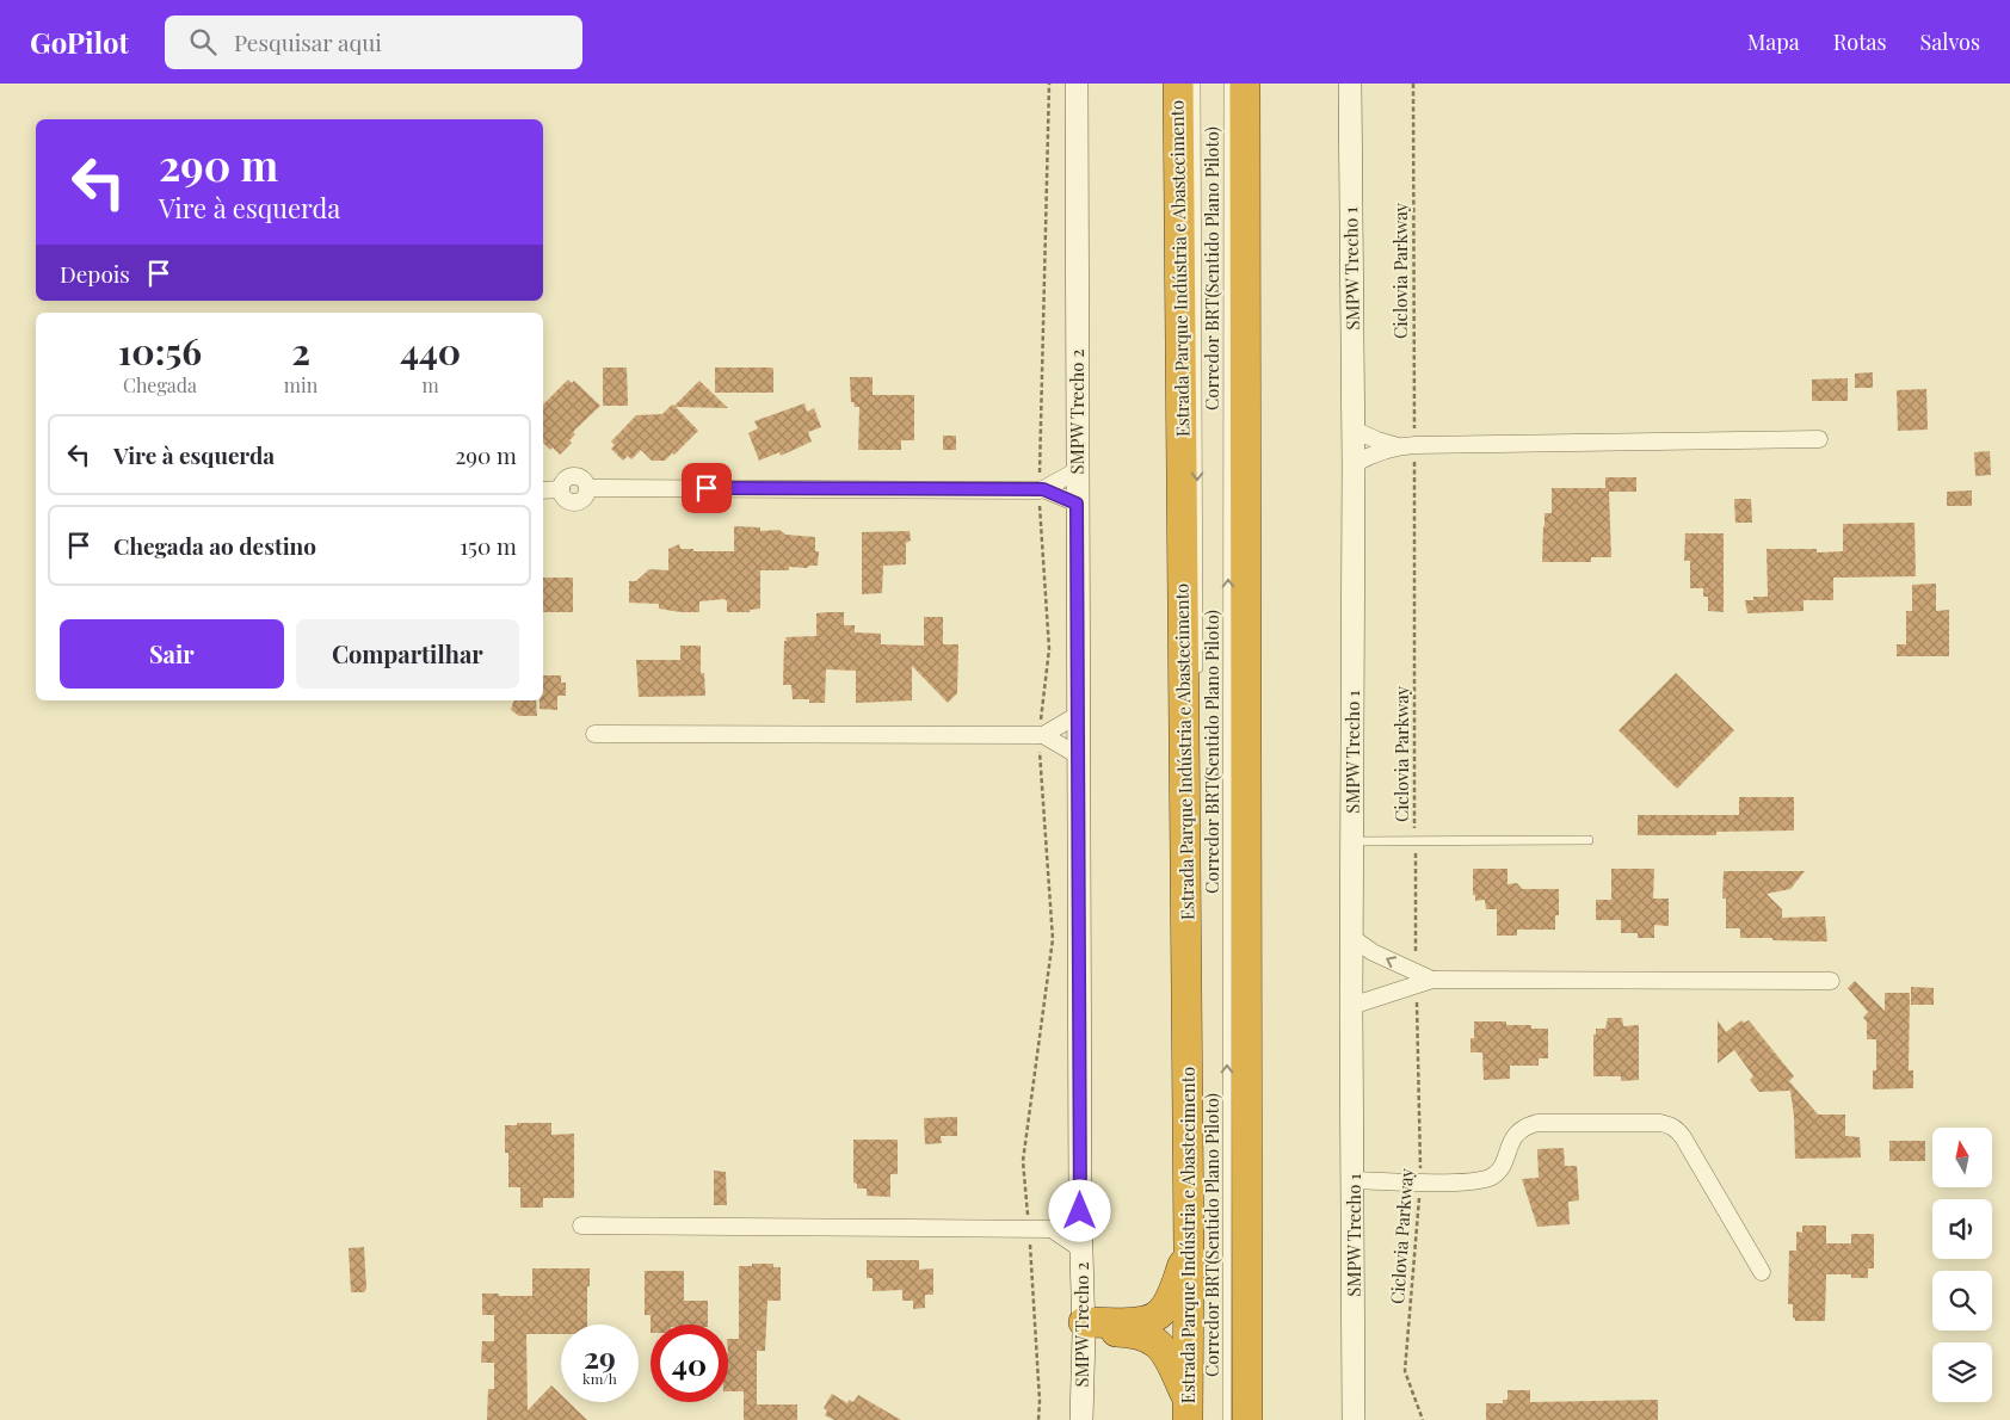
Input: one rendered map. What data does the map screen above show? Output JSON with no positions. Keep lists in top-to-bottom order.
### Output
{
  "streets": {
    "highway": ["Estrada Parque Indústria e Abastecimento"],
    "street": ["SMPW Trecho 1", "SMPW Trecho 2"],
    "lane": ["Corredor BRT(Sentido Plano Piloto)"],
    "path": ["Ciclovia Parkway"]
  },
  "north": "top",
  "page": {
    "header": "GoPilot",
    "search": "Pesquisar aqui",
    "nav": ["Mapa", "Rotas", "Salvos"],
    "turn": ["290 m", "Vire à esquerda"],
    "then": "Depois",
    "eta": [
      "10:56",
      "Chegada",
      "2",
      "min",
      "440",
      "m"
    ],
    "list": [
      {
        "name": "Vire à esquerda",
        "value": "290 m"
      },
      {
        "name": "Chegada ao destino",
        "value": "150 m"
      }
    ],
    "buttons": ["Sair", "Compartilhar"],
    "speed": "29 km/h",
    "limit": "40"
  }
}
